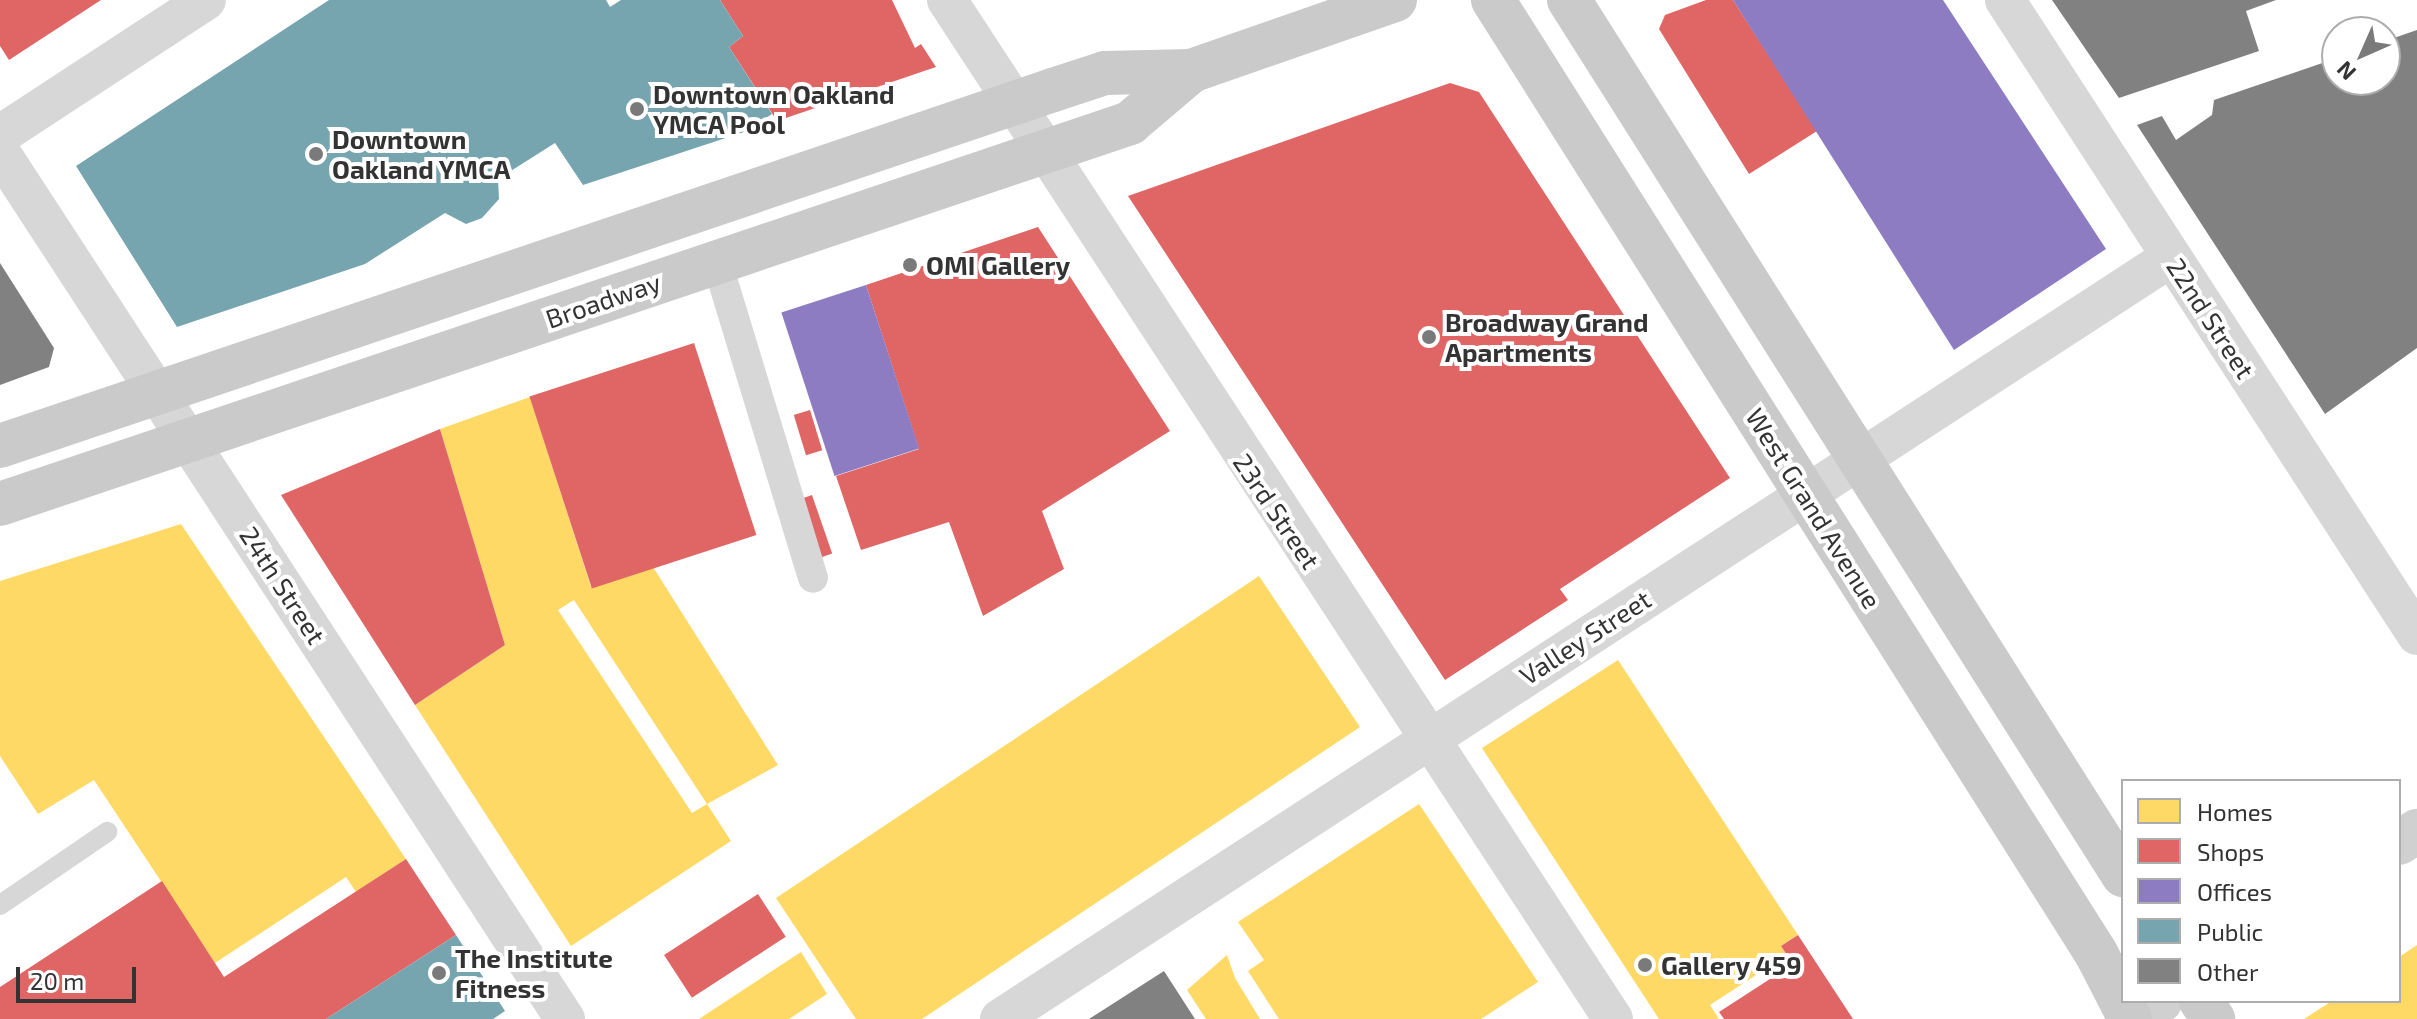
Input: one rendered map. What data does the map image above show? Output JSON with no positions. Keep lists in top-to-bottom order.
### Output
{
  "streets": {
    "main road": ["Broadway", "West Grand Avenue"],
    "street": [
      "22nd Street",
      "23rd Street",
      "24th Street",
      "Valley Street"
    ]
  },
  "crossings": [
    ["Broadway", "23rd Street"],
    ["Broadway", "24th Street"],
    ["22nd Street", "Valley Street"],
    ["West Grand Avenue", "Valley Street"],
    ["23rd Street", "Valley Street"]
  ],
  "places": [
    "Downtown Oakland YMCA Pool",
    "Downtown Oakland YMCA",
    "OMI Gallery",
    "Broadway Grand Apartments",
    "Gallery 459",
    "The Institute Fitness"
  ],
  "legend": [
    "Homes",
    "Shops",
    "Offices",
    "Public",
    "Other"
  ],
  "scale_bar": "20 m",
  "north": "bottom left"
}
